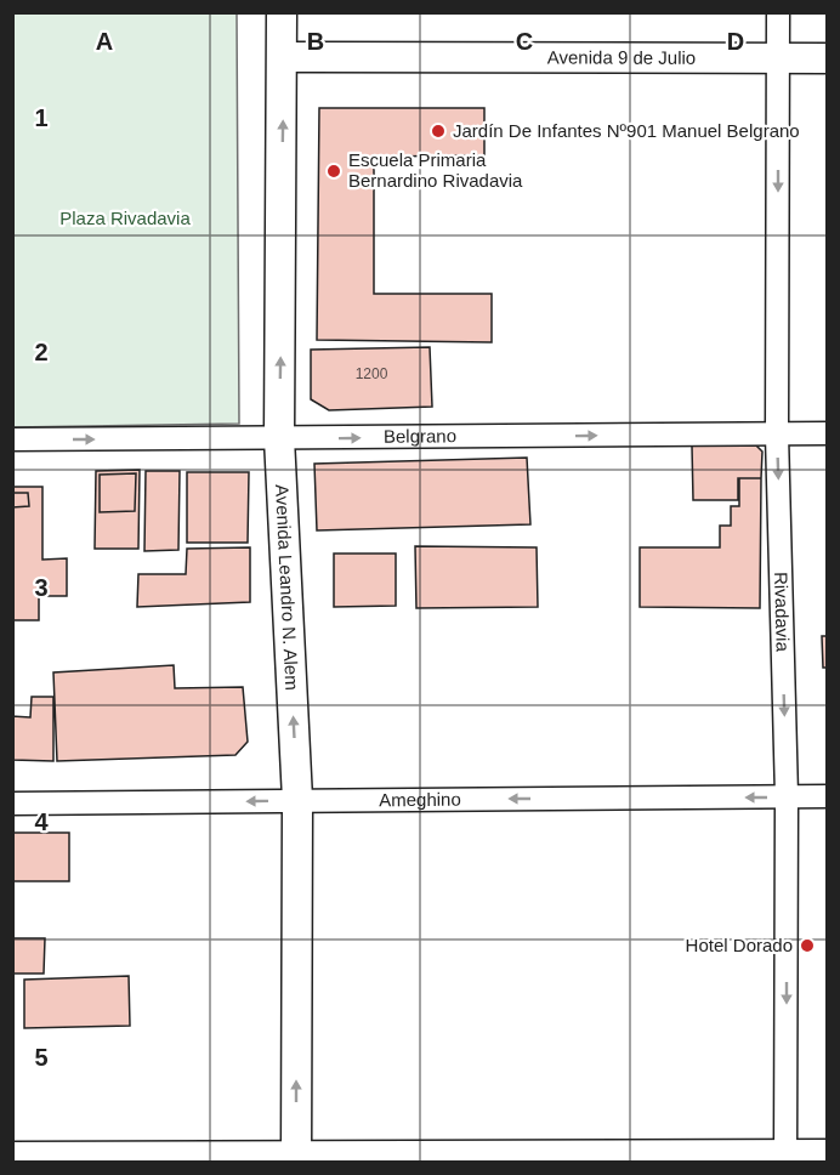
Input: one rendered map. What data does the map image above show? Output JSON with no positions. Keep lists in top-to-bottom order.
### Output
{
  "streets": {
    "main road": ["Avenida 9 de Julio", "Avenida Leandro N. Alem"],
    "street": ["Belgrano", "Rivadavia", "Ameghino"]
  },
  "crossings": [
    ["Avenida 9 de Julio", "Avenida Leandro N. Alem"],
    ["Avenida 9 de Julio", "Rivadavia"],
    ["Belgrano", "Avenida Leandro N. Alem"],
    ["Belgrano", "Rivadavia"],
    ["Avenida Leandro N. Alem", "Ameghino"],
    ["Rivadavia", "Ameghino"]
  ],
  "one_way": [
    "Belgrano",
    "Avenida Leandro N. Alem",
    "Rivadavia",
    "Ameghino"
  ],
  "parks": ["Plaza Rivadavia"],
  "places": ["Jardín De Infantes Nº901 Manuel Belgrano", "Escuela Primaria Bernardino Rivadavia", "Hotel Dorado"],
  "house_numbers": ["1200"],
  "grid": {
    "columns": [
      "A",
      "B",
      "C",
      "D"
    ],
    "rows": [
      "1",
      "2",
      "3",
      "4",
      "5"
    ]
  }
}
